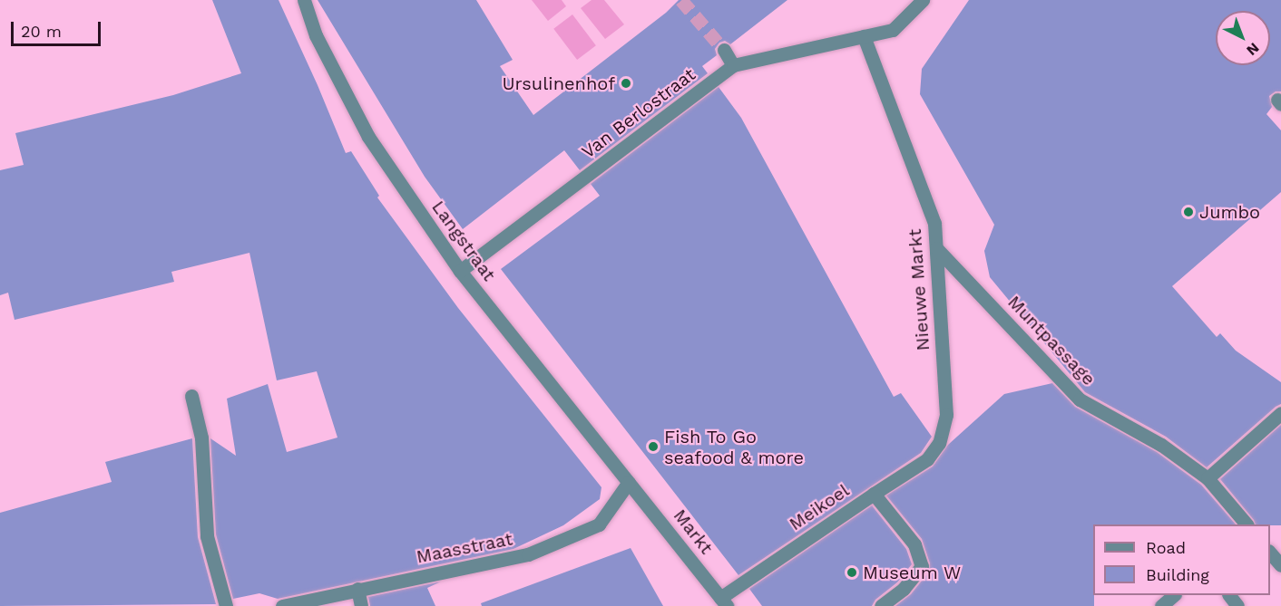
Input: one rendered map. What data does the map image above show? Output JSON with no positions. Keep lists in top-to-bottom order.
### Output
{
  "streets": {
    "street": [
      "Van Berlostraat",
      "Langstraat",
      "Nieuwe Markt",
      "Muntpassage",
      "Meikoel",
      "Markt",
      "Maasstraat"
    ]
  },
  "crossings": [
    ["Van Berlostraat", "Langstraat"],
    ["Van Berlostraat", "Nieuwe Markt"],
    ["Langstraat", "Markt"],
    ["Langstraat", "Maasstraat"],
    ["Nieuwe Markt", "Muntpassage"],
    ["Nieuwe Markt", "Meikoel"],
    ["Meikoel", "Markt"],
    ["Markt", "Maasstraat"]
  ],
  "places": [
    "Ursulinenhof",
    "Jumbo",
    "Fish To Go seafood & more",
    "Museum W"
  ],
  "legend": ["Road", "Building"],
  "scale_bar": "20 m",
  "north": "bottom right"
}
